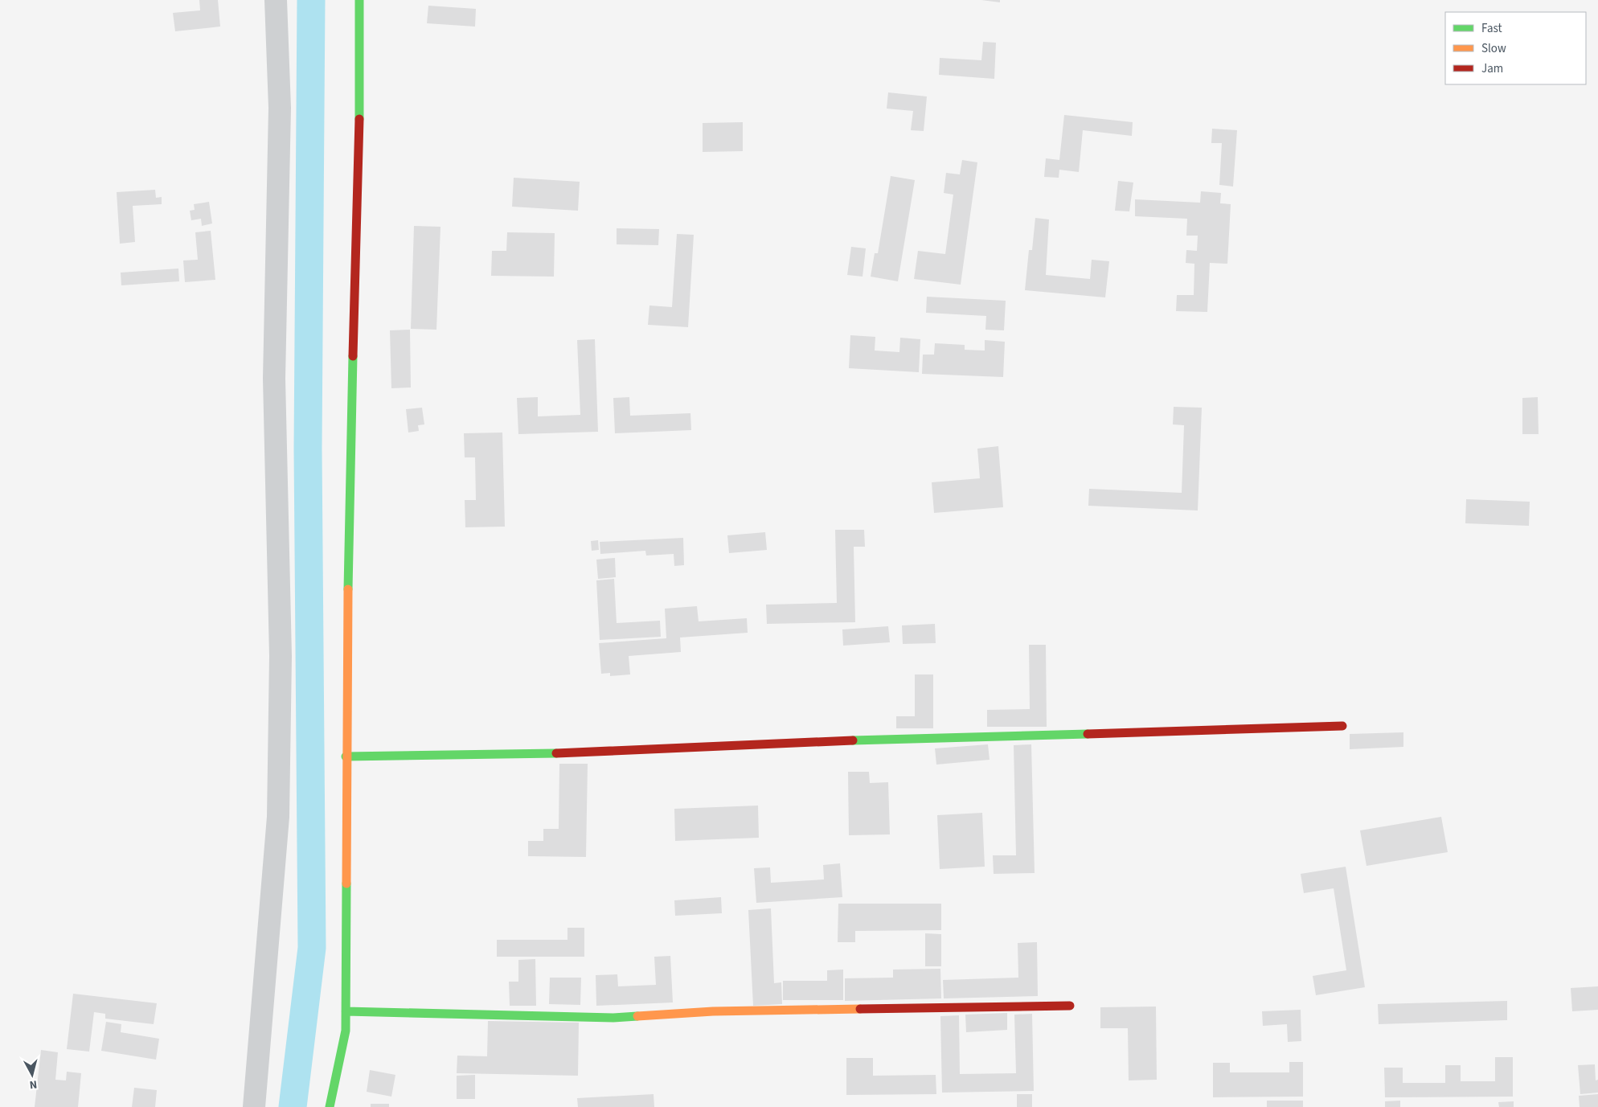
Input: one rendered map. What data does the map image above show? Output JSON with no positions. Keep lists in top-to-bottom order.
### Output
{
  "legend": ["Fast", "Slow", "Jam"],
  "north": "bottom"
}
